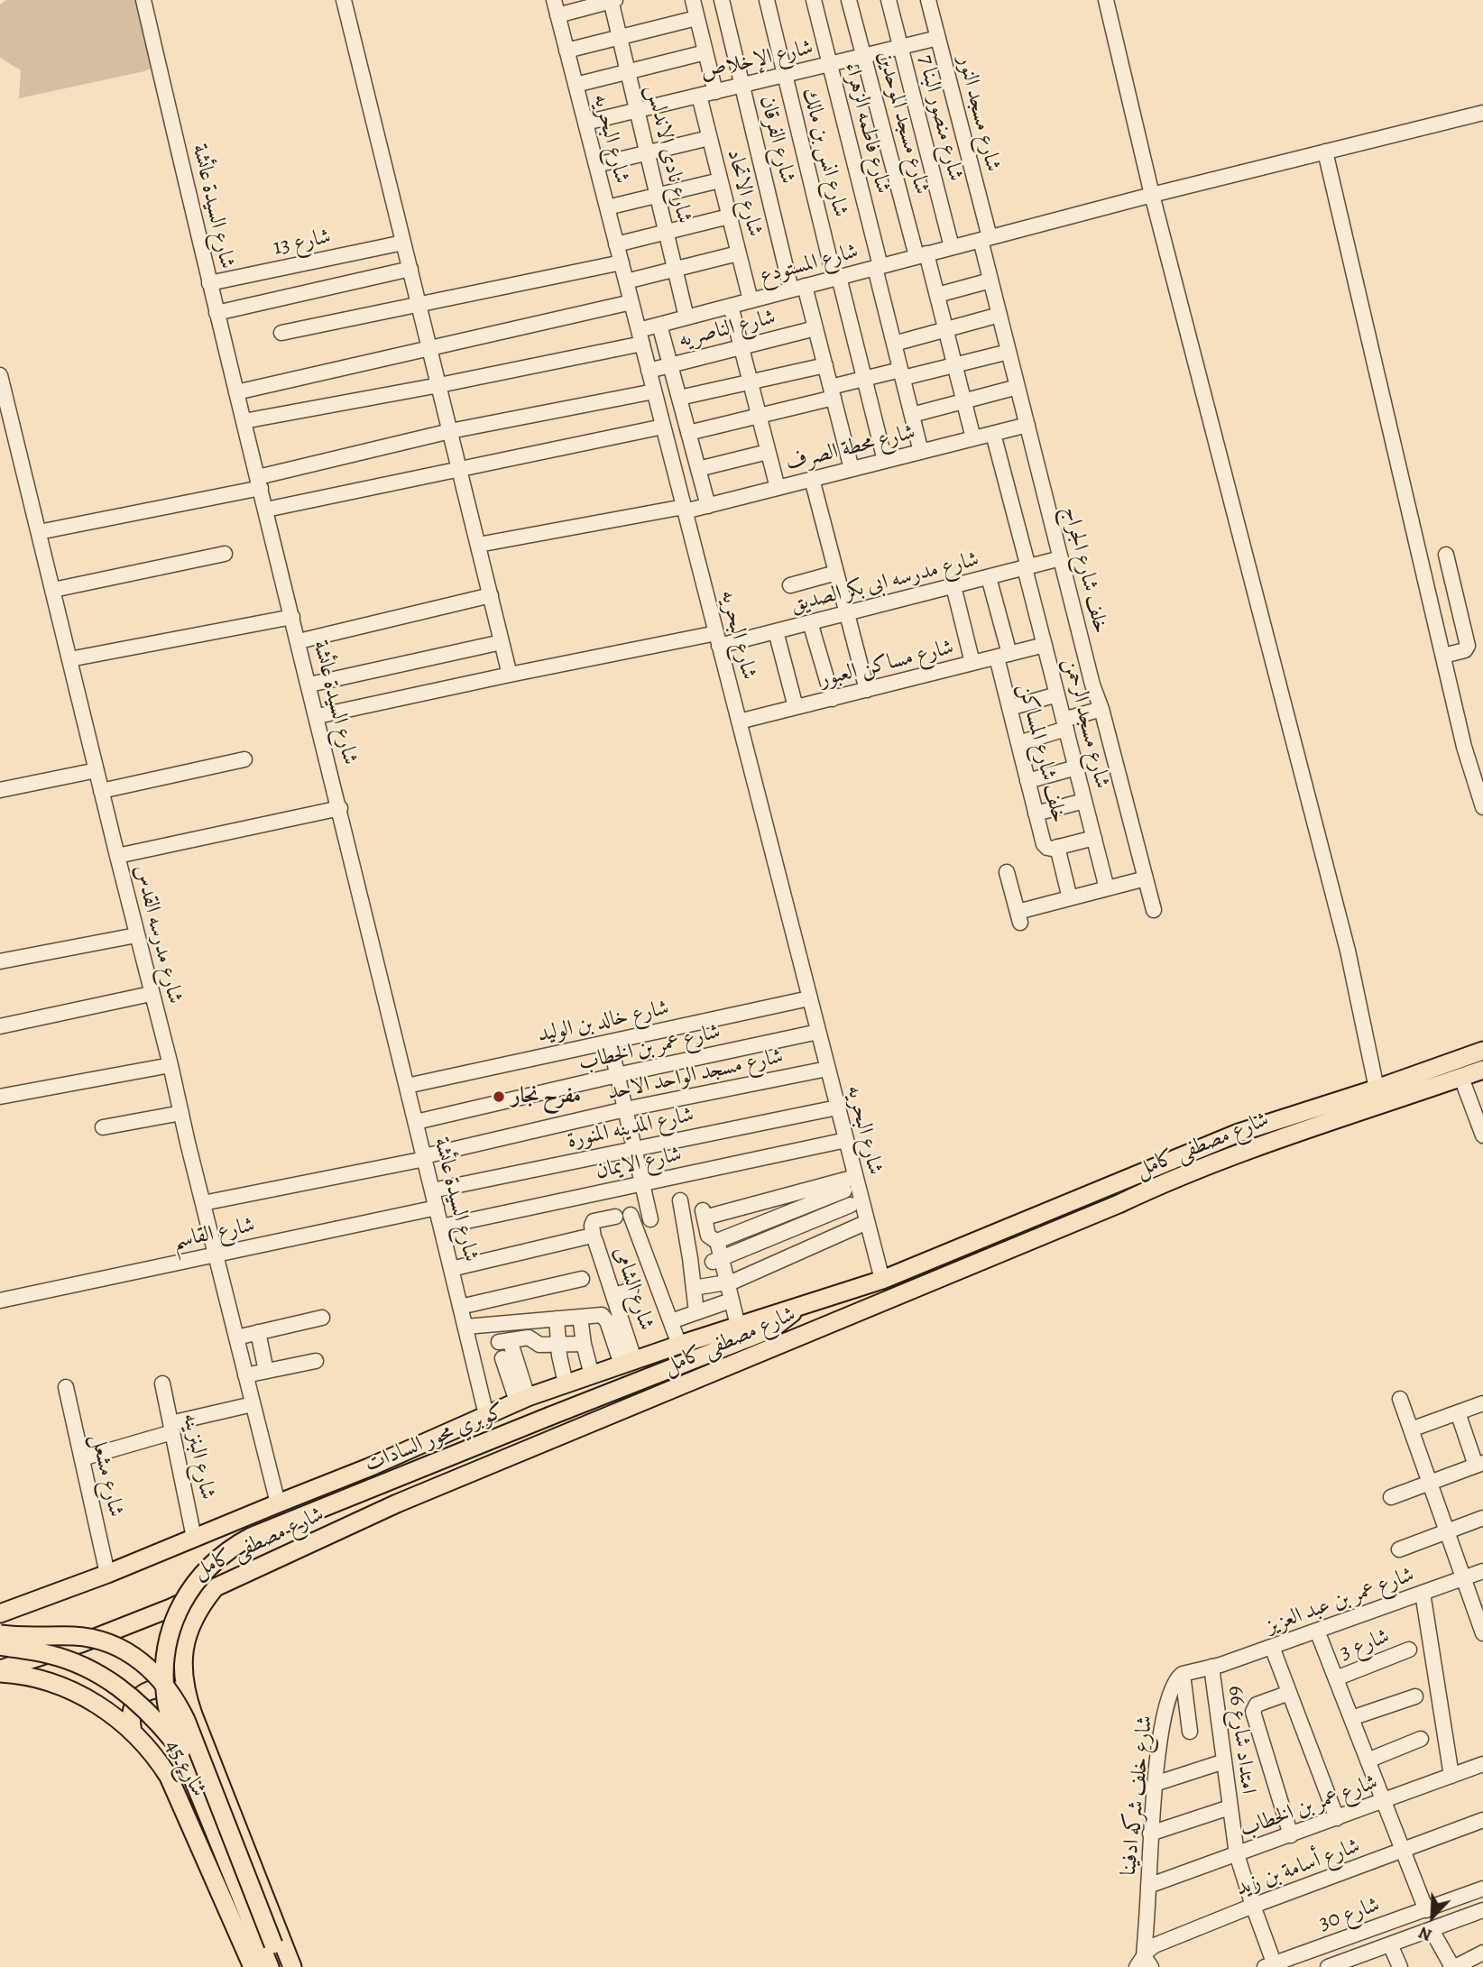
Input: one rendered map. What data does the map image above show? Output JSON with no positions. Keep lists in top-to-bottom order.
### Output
{
  "streets": {
    "main road": ["شارع مصطفى كامل", "كوبري محور السادات", "شارع 45"],
    "street": [
      "شارع الإخلاص",
      "شارع مسجد النور",
      "شارع منصور البنا 7",
      "شارع مسجد الموحدين",
      "شارع فاطمه الزهراء",
      "شارع البحريه",
      "شارع الفرقان",
      "شارع انس بن مالك",
      "شارع نادى الاندلس",
      "شارع الاتحاد",
      "شارع السيدة عائشة",
      "شارع 13",
      "شارع المستودع",
      "شارع الناصريه",
      "شارع محطة الصرف",
      "خلف شارع الجراج",
      "شارع مدرسه ابى بكر الصديق",
      "شارع مساكن العبور",
      "شارع مسجد الرحمن",
      "خلف شارع المساكن",
      "شارع مدرسه القدس",
      "شارع خالد بن الوليد",
      "شارع عمر بن الخطاب",
      "شارع مسجد الواحد الاحد",
      "شارع المدينه المنورة",
      "شارع الايمان",
      "شارع القاسم",
      "شارع الشامى",
      "شارع البنزينه",
      "شارع مشعل",
      "شارع عمر بن عبد العزيز",
      "شارع 3",
      "امتداد شارع 66",
      "شارع خلف شركه ادفينا",
      "شارع أسامة بن زيد",
      "شارع 30"
    ]
  },
  "crossings": [
    ["شارع الإخلاص", "شارع مسجد النور"],
    ["شارع الإخلاص", "شارع منصور البنا 7"],
    ["شارع الإخلاص", "شارع مسجد الموحدين"],
    ["شارع الإخلاص", "شارع فاطمه الزهراء"],
    ["شارع الإخلاص", "شارع البحريه"],
    ["شارع الإخلاص", "شارع الفرقان"],
    ["شارع الإخلاص", "شارع انس بن مالك"],
    ["شارع الإخلاص", "شارع نادى الاندلس"],
    ["شارع الإخلاص", "شارع الاتحاد"],
    ["شارع مسجد النور", "شارع المستودع"],
    ["شارع مسجد النور", "خلف شارع الجراج"],
    ["شارع منصور البنا 7", "شارع المستودع"],
    ["شارع مسجد الموحدين", "شارع المستودع"],
    ["شارع مسجد الموحدين", "شارع محطة الصرف"],
    ["شارع فاطمه الزهراء", "شارع المستودع"],
    ["شارع فاطمه الزهراء", "شارع محطة الصرف"],
    ["شارع البحريه", "شارع المستودع"],
    ["شارع البحريه", "شارع الناصريه"],
    ["شارع البحريه", "شارع محطة الصرف"],
    ["شارع البحريه", "شارع مدرسه ابى بكر الصديق"],
    ["شارع البحريه", "شارع مساكن العبور"],
    ["شارع البحريه", "شارع خالد بن الوليد"],
    ["شارع البحريه", "شارع عمر بن الخطاب"],
    ["شارع البحريه", "شارع مسجد الواحد الاحد"],
    ["شارع البحريه", "شارع المدينه المنورة"],
    ["شارع البحريه", "شارع مصطفى كامل"],
    ["شارع البحريه", "شارع الايمان"],
    ["شارع الفرقان", "شارع المستودع"],
    ["شارع الفرقان", "شارع الناصريه"],
    ["شارع الفرقان", "شارع محطة الصرف"],
    ["شارع انس بن مالك", "شارع المستودع"],
    ["شارع انس بن مالك", "شارع محطة الصرف"],
    ["شارع نادى الاندلس", "شارع المستودع"],
    ["شارع الاتحاد", "شارع المستودع"],
    ["شارع السيدة عائشة", "شارع 13"],
    ["شارع السيدة عائشة", "شارع المستودع"],
    ["شارع السيدة عائشة", "شارع مدرسه ابى بكر الصديق"],
    ["شارع السيدة عائشة", "شارع خالد بن الوليد"],
    ["شارع السيدة عائشة", "شارع عمر بن الخطاب"],
    ["شارع السيدة عائشة", "شارع مسجد الواحد الاحد"],
    ["شارع السيدة عائشة", "شارع المدينه المنورة"],
    ["شارع السيدة عائشة", "شارع مصطفى كامل"],
    ["شارع السيدة عائشة", "شارع الايمان"],
    ["شارع السيدة عائشة", "شارع القاسم"],
    ["شارع المستودع", "خلف شارع الجراج"],
    ["شارع محطة الصرف", "خلف شارع الجراج"],
    ["شارع محطة الصرف", "شارع مسجد الرحمن"],
    ["خلف شارع الجراج", "شارع مدرسه ابى بكر الصديق"],
    ["شارع مدرسه ابى بكر الصديق", "شارع مسجد الرحمن"],
    ["شارع مدرسه ابى بكر الصديق", "خلف شارع المساكن"],
    ["شارع مساكن العبور", "شارع مسجد الرحمن"],
    ["شارع مساكن العبور", "خلف شارع المساكن"],
    ["شارع مسجد الرحمن", "خلف شارع المساكن"],
    ["شارع مدرسه القدس", "شارع مسجد الواحد الاحد"],
    ["شارع مدرسه القدس", "شارع مصطفى كامل"],
    ["شارع مدرسه القدس", "شارع القاسم"],
    ["شارع عمر بن الخطاب", "امتداد شارع 66"],
    ["شارع عمر بن الخطاب", "شارع خلف شركه ادفينا"],
    ["شارع مصطفى كامل", "شارع الشامى"],
    ["شارع مصطفى كامل", "كوبري محور السادات"],
    ["شارع مصطفى كامل", "شارع البنزينه"],
    ["شارع مصطفى كامل", "شارع مشعل"],
    ["شارع مصطفى كامل", "شارع 45"],
    ["شارع عمر بن عبد العزيز", "امتداد شارع 66"],
    ["امتداد شارع 66", "شارع أسامة بن زيد"],
    ["امتداد شارع 66", "شارع 30"],
    ["شارع خلف شركه ادفينا", "شارع أسامة بن زيد"]
  ],
  "places": ["مفرح نجار"],
  "north": "bottom left"
}
